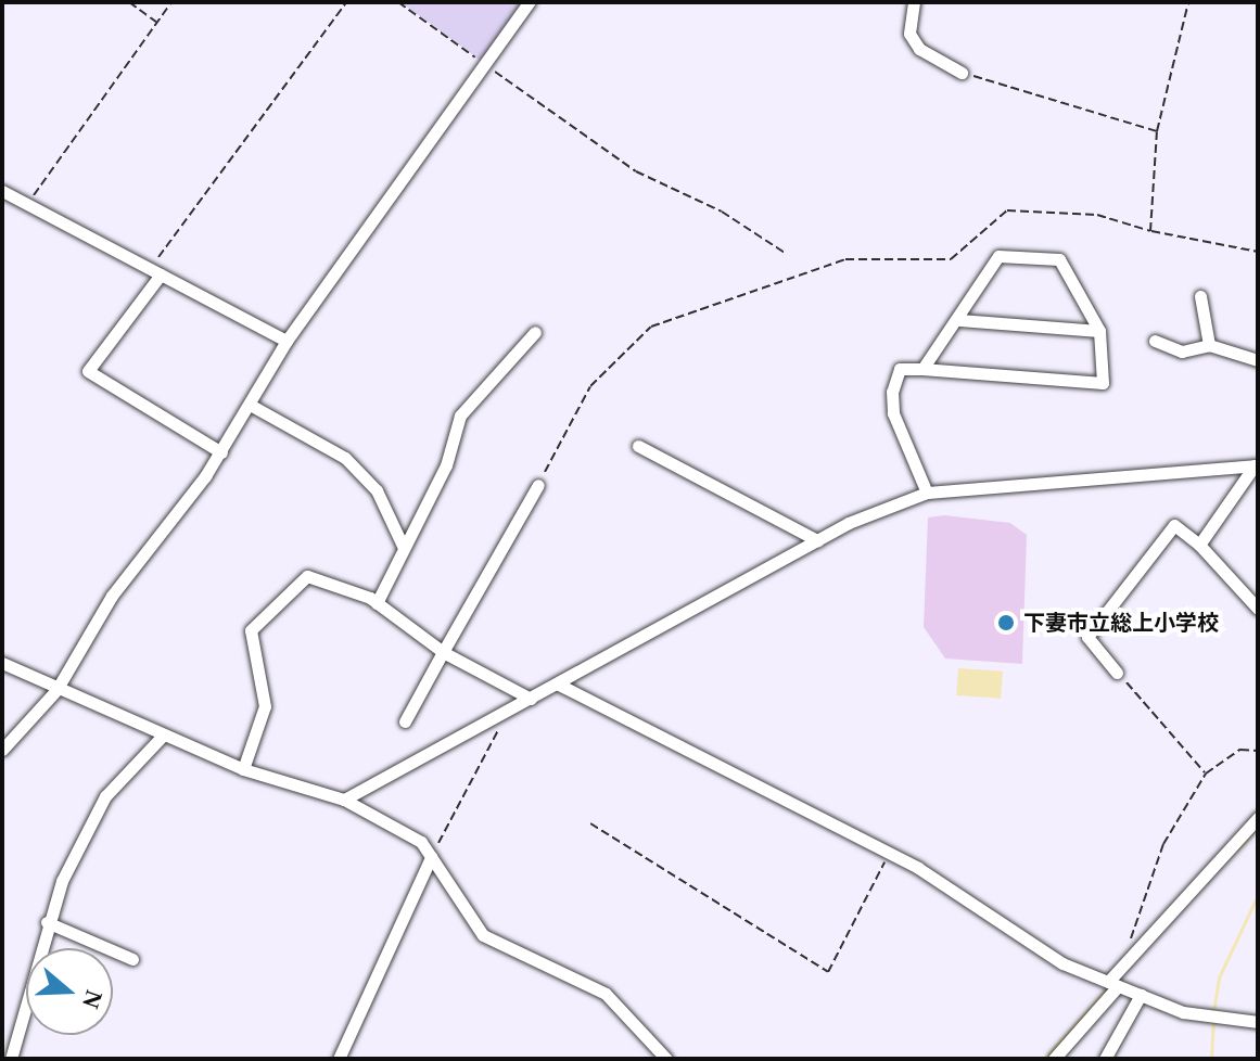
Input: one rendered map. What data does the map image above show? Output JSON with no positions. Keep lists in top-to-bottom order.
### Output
{
  "places": ["下妻市立総上小学校"],
  "north": "right"
}
